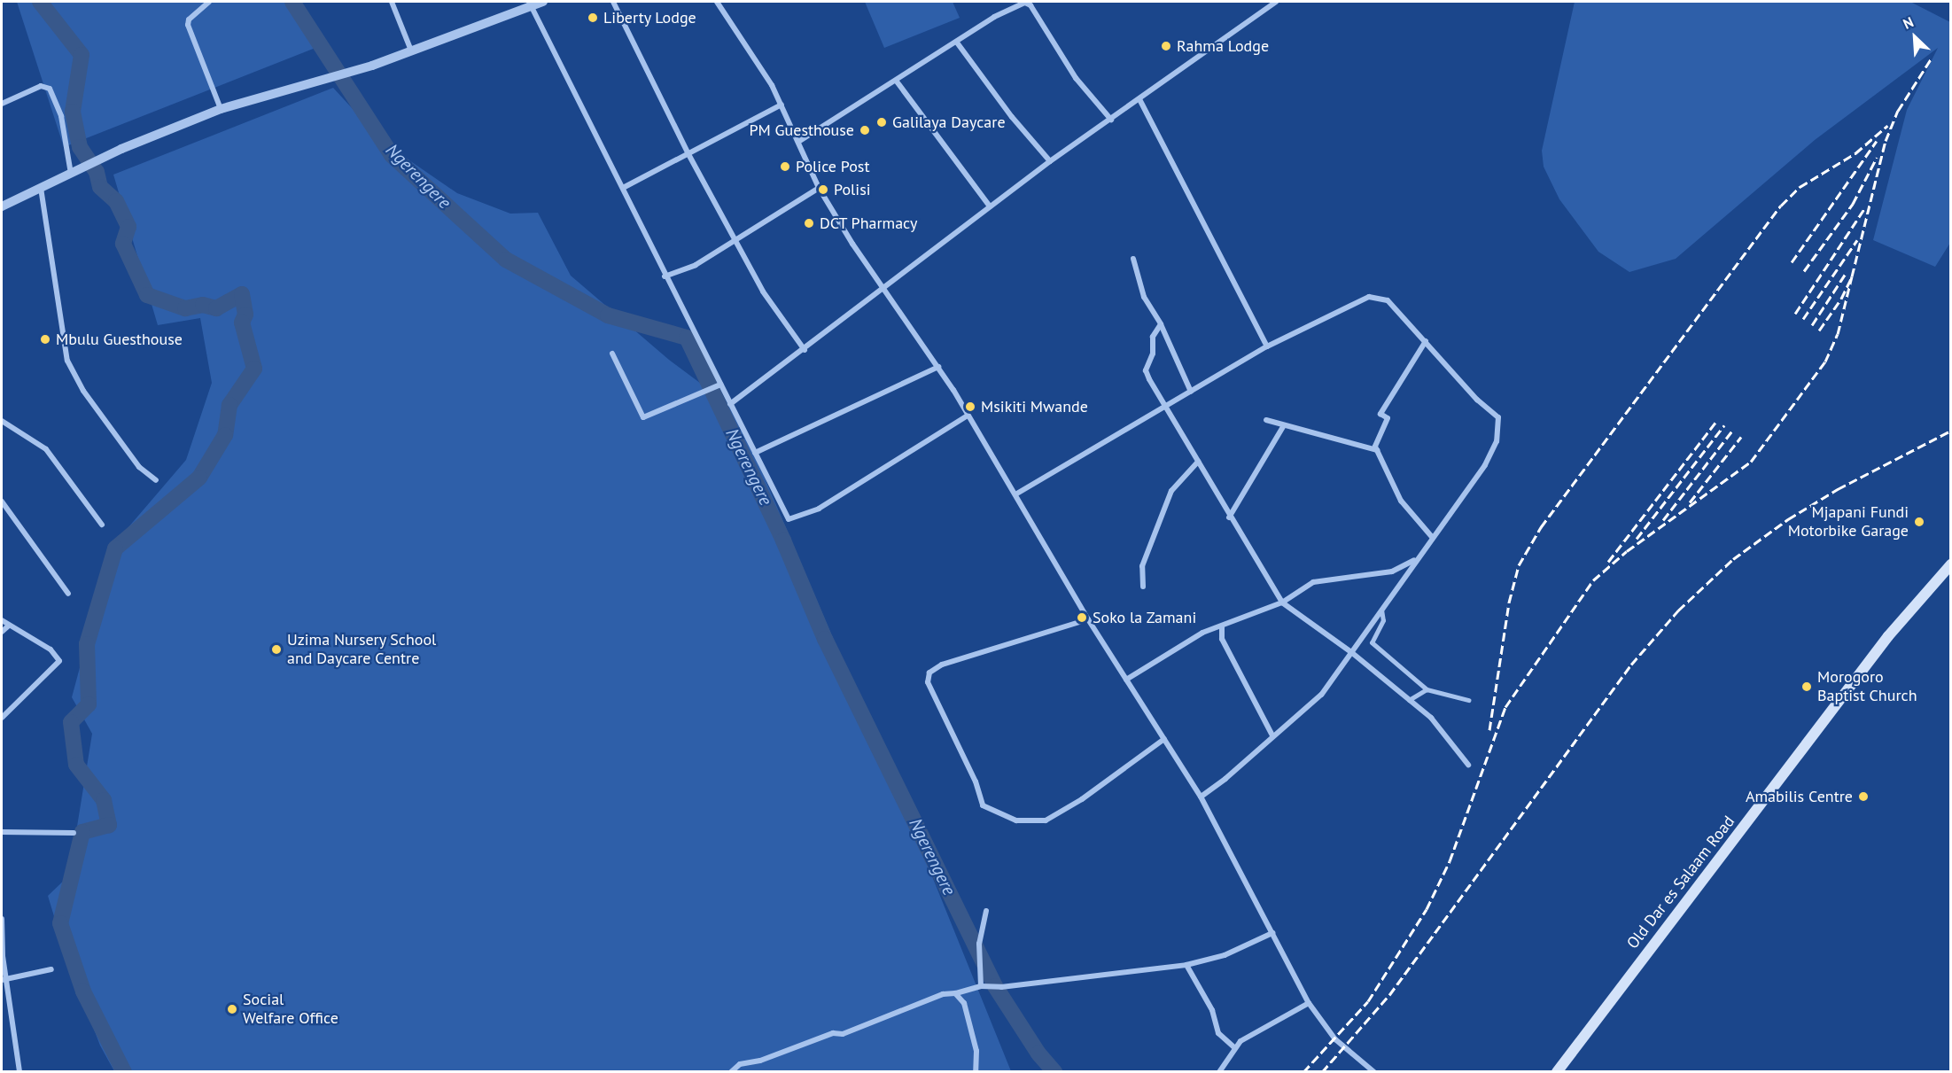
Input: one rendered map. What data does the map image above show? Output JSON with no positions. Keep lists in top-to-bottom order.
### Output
{
  "streets": {
    "main road": ["Old Dar es Salaam Road"]
  },
  "water": ["Ngerengere"],
  "places": [
    "Liberty Lodge",
    "Rahma Lodge",
    "Galilaya Daycare",
    "PM Guesthouse",
    "Police Post",
    "Polisi",
    "DCT Pharmacy",
    "Mbulu Guesthouse",
    "Msikiti Mwande",
    "Mjapani Fundi Motorbike Garage",
    "Soko la Zamani",
    "Uzima Nursery School and Daycare Centre",
    "Morogoro Baptist Church",
    "Amabilis Centre",
    "Social Welfare Office"
  ],
  "north": "top left"
}
